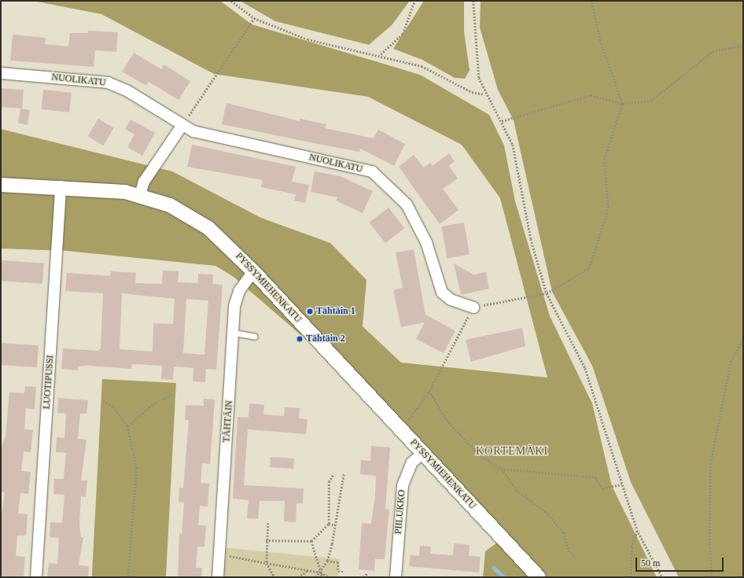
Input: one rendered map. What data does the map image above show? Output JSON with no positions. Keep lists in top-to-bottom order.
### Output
{
  "streets": {
    "street": [
      "NUOLIKATU",
      "PYSSYMIEHENKATU",
      "LUOTIPUSSI",
      "TÄHTÄIN",
      "PIILUKKO"
    ]
  },
  "crossings": [
    ["PYSSYMIEHENKATU", "LUOTIPUSSI"],
    ["PYSSYMIEHENKATU", "TÄHTÄIN"],
    ["PYSSYMIEHENKATU", "PIILUKKO"]
  ],
  "districts": ["KORTEMÄKI"],
  "places": ["Tähtäin 1", "Tähtäin 2"],
  "scale_bar": "50 m"
}
